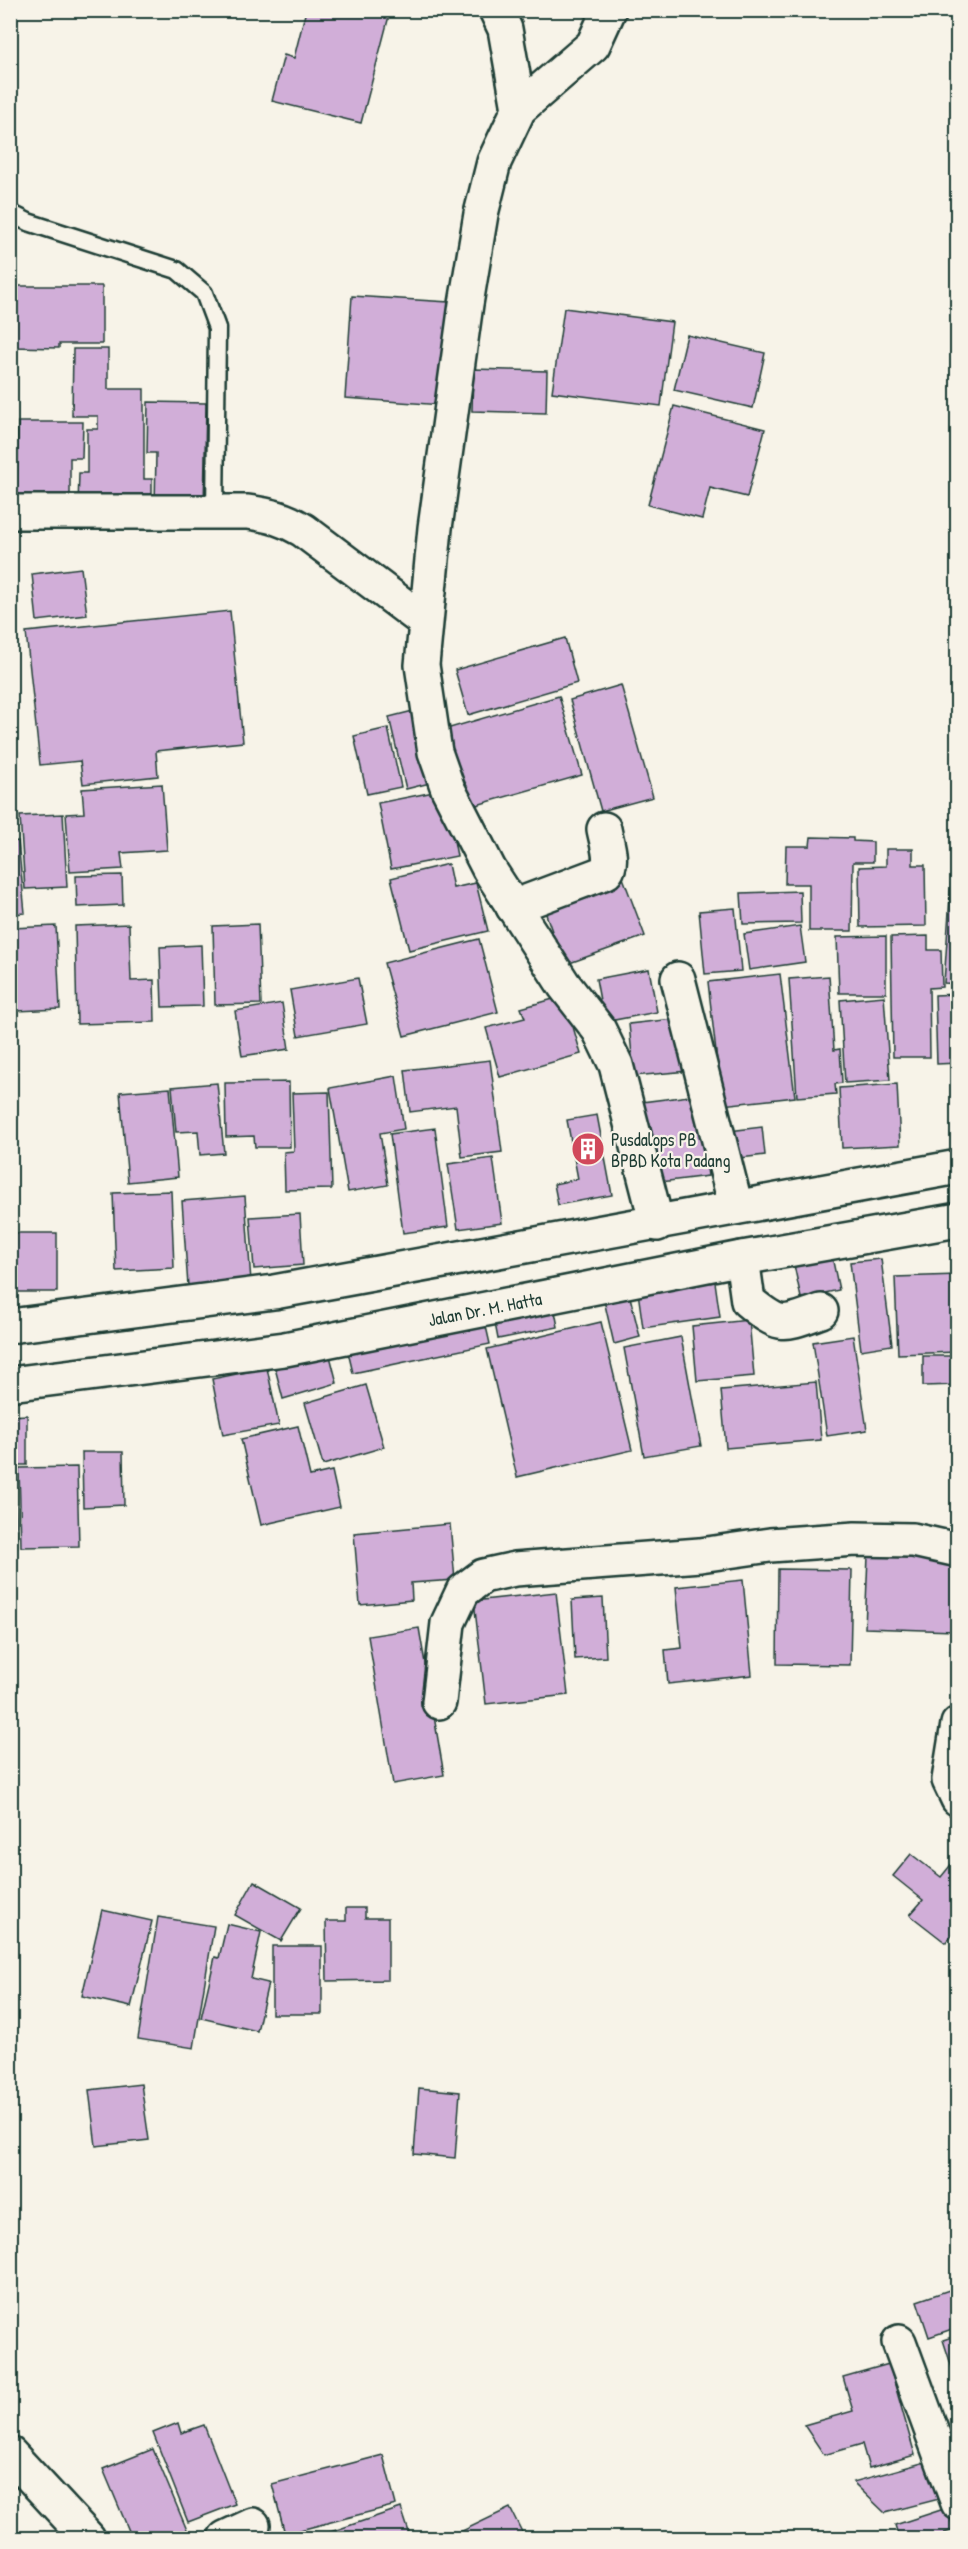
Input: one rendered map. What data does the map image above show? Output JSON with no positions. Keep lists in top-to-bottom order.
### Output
{
  "streets": {
    "street": ["Jalan Dr. M. Hatta"]
  },
  "places": {
    "building": ["Pusdalops PB BPBD Kota Padang"]
  }
}
